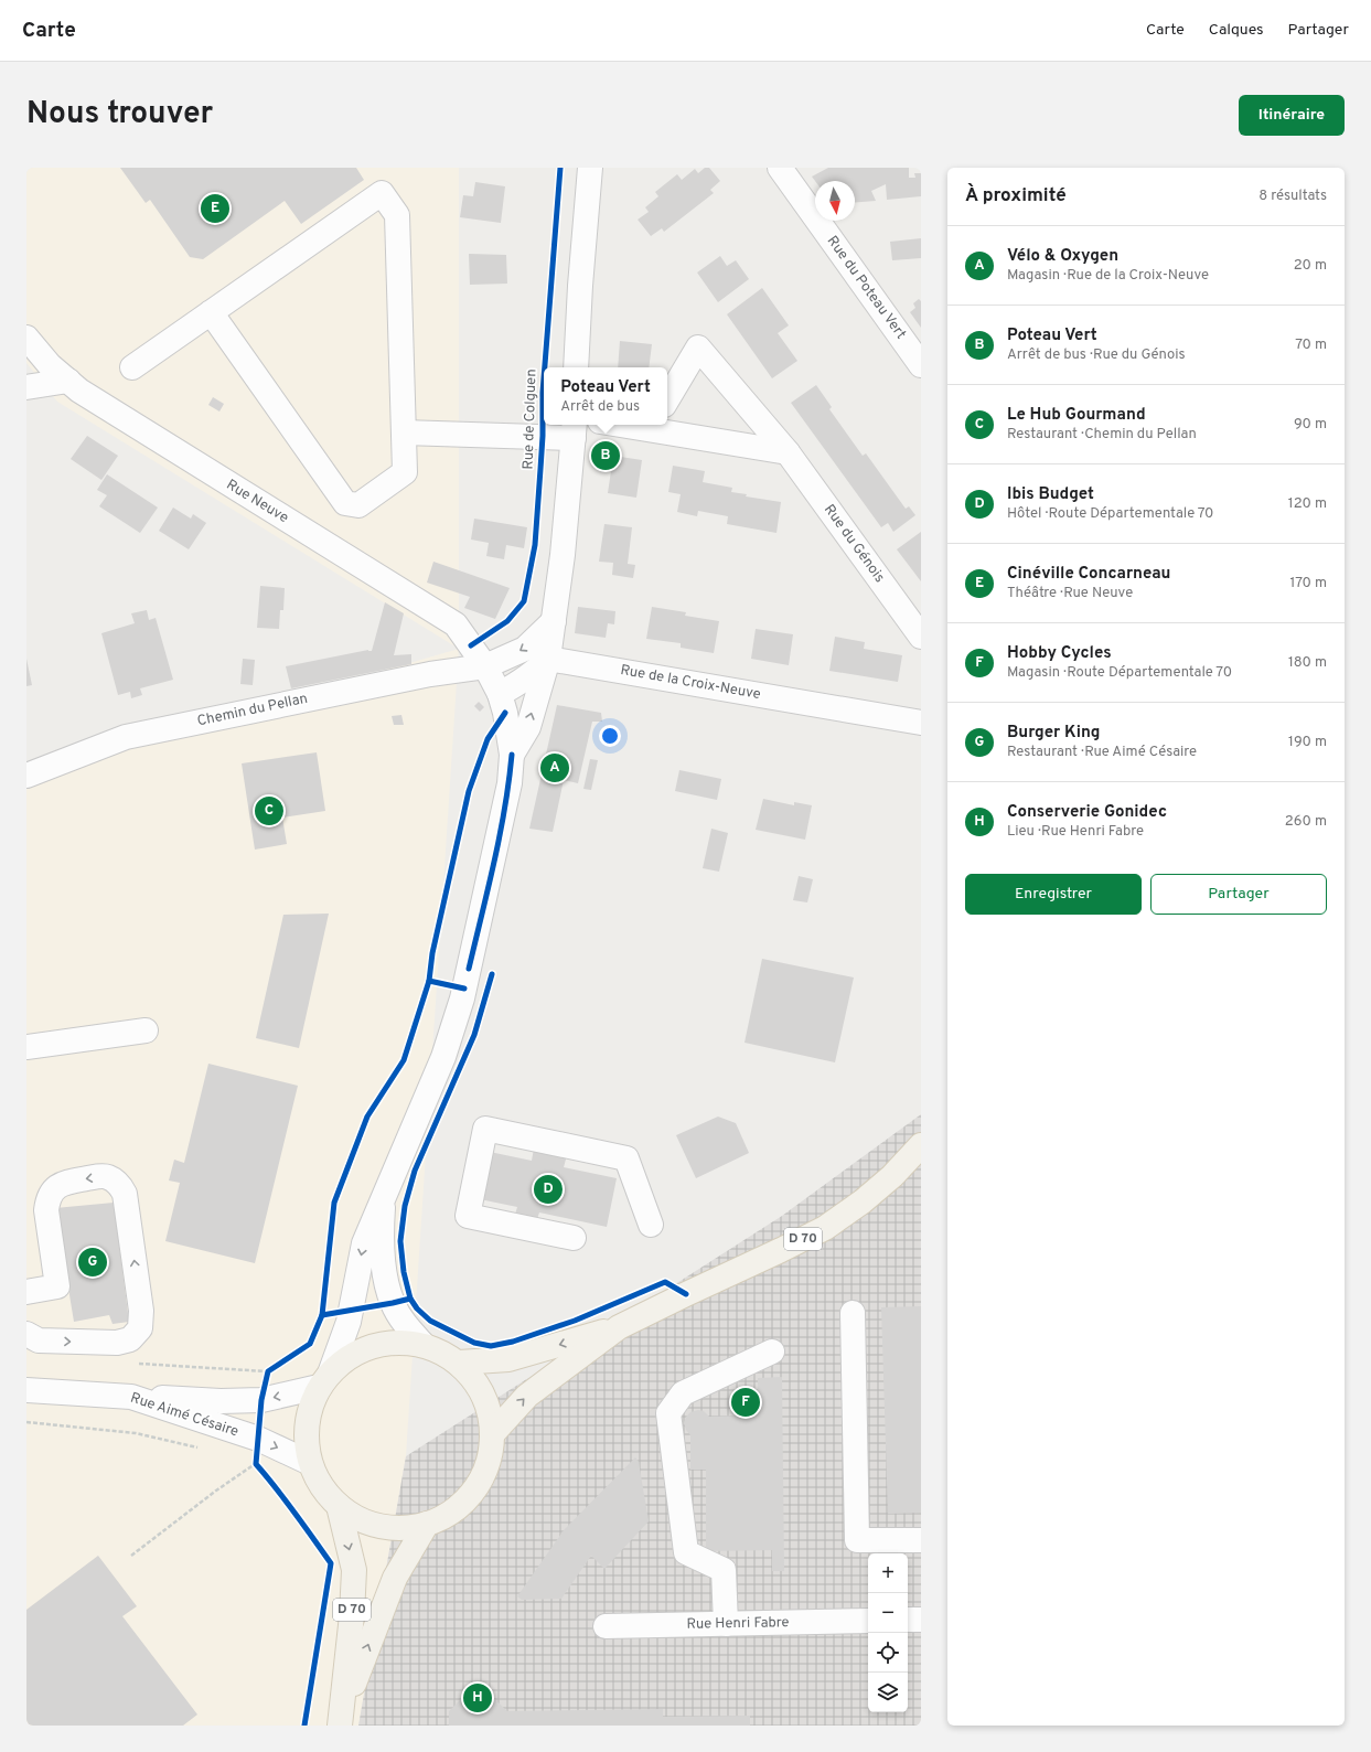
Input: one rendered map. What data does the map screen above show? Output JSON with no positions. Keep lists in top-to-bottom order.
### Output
{
  "streets": {
    "main road": ["D 70"],
    "street": [
      "Rue du Poteau Vert",
      "Rue Neuve",
      "Rue du Génois",
      "Rue de la Croix-Neuve",
      "Chemin du Pellan",
      "Rue Aimé Césaire",
      "Rue Henri Fabre"
    ],
    "cycle path": ["Rue de Colguen"]
  },
  "crossings": [
    ["Rue Neuve", "Chemin du Pellan"]
  ],
  "north": "bottom",
  "page": {
    "header": "Carte",
    "nav": ["Carte", "Calques", "Partager"],
    "title": "Nous trouver",
    "buttons": [
      "Itinéraire",
      ["Enregistrer", "Partager"]
    ],
    "heading": ["À proximité", "8 résultats"],
    "pins": [
      "E",
      "B",
      "A",
      "C",
      "D",
      "G",
      "F",
      "H"
    ],
    "list": [
      {
        "mark": "A",
        "name": "Vélo & Oxygen",
        "note": "Magasin · Rue de la Croix-Neuve",
        "value": "20 m"
      },
      {
        "mark": "B",
        "name": "Poteau Vert",
        "note": "Arrêt de bus · Rue du Génois",
        "value": "70 m"
      },
      {
        "mark": "C",
        "name": "Le Hub Gourmand",
        "note": "Restaurant · Chemin du Pellan",
        "value": "90 m"
      },
      {
        "mark": "D",
        "name": "Ibis Budget",
        "note": "Hôtel · Route Départementale 70",
        "value": "120 m"
      },
      {
        "mark": "E",
        "name": "Cinéville Concarneau",
        "note": "Théâtre · Rue Neuve",
        "value": "170 m"
      },
      {
        "mark": "F",
        "name": "Hobby Cycles",
        "note": "Magasin · Route Départementale 70",
        "value": "180 m"
      },
      {
        "mark": "G",
        "name": "Burger King",
        "note": "Restaurant · Rue Aimé Césaire",
        "value": "190 m"
      },
      {
        "mark": "H",
        "name": "Conserverie Gonidec",
        "note": "Lieu · Rue Henri Fabre",
        "value": "260 m"
      }
    ],
    "popup": ["Poteau Vert", "Arrêt de bus"],
    "map_buttons": ["+", "−"]
  }
}
